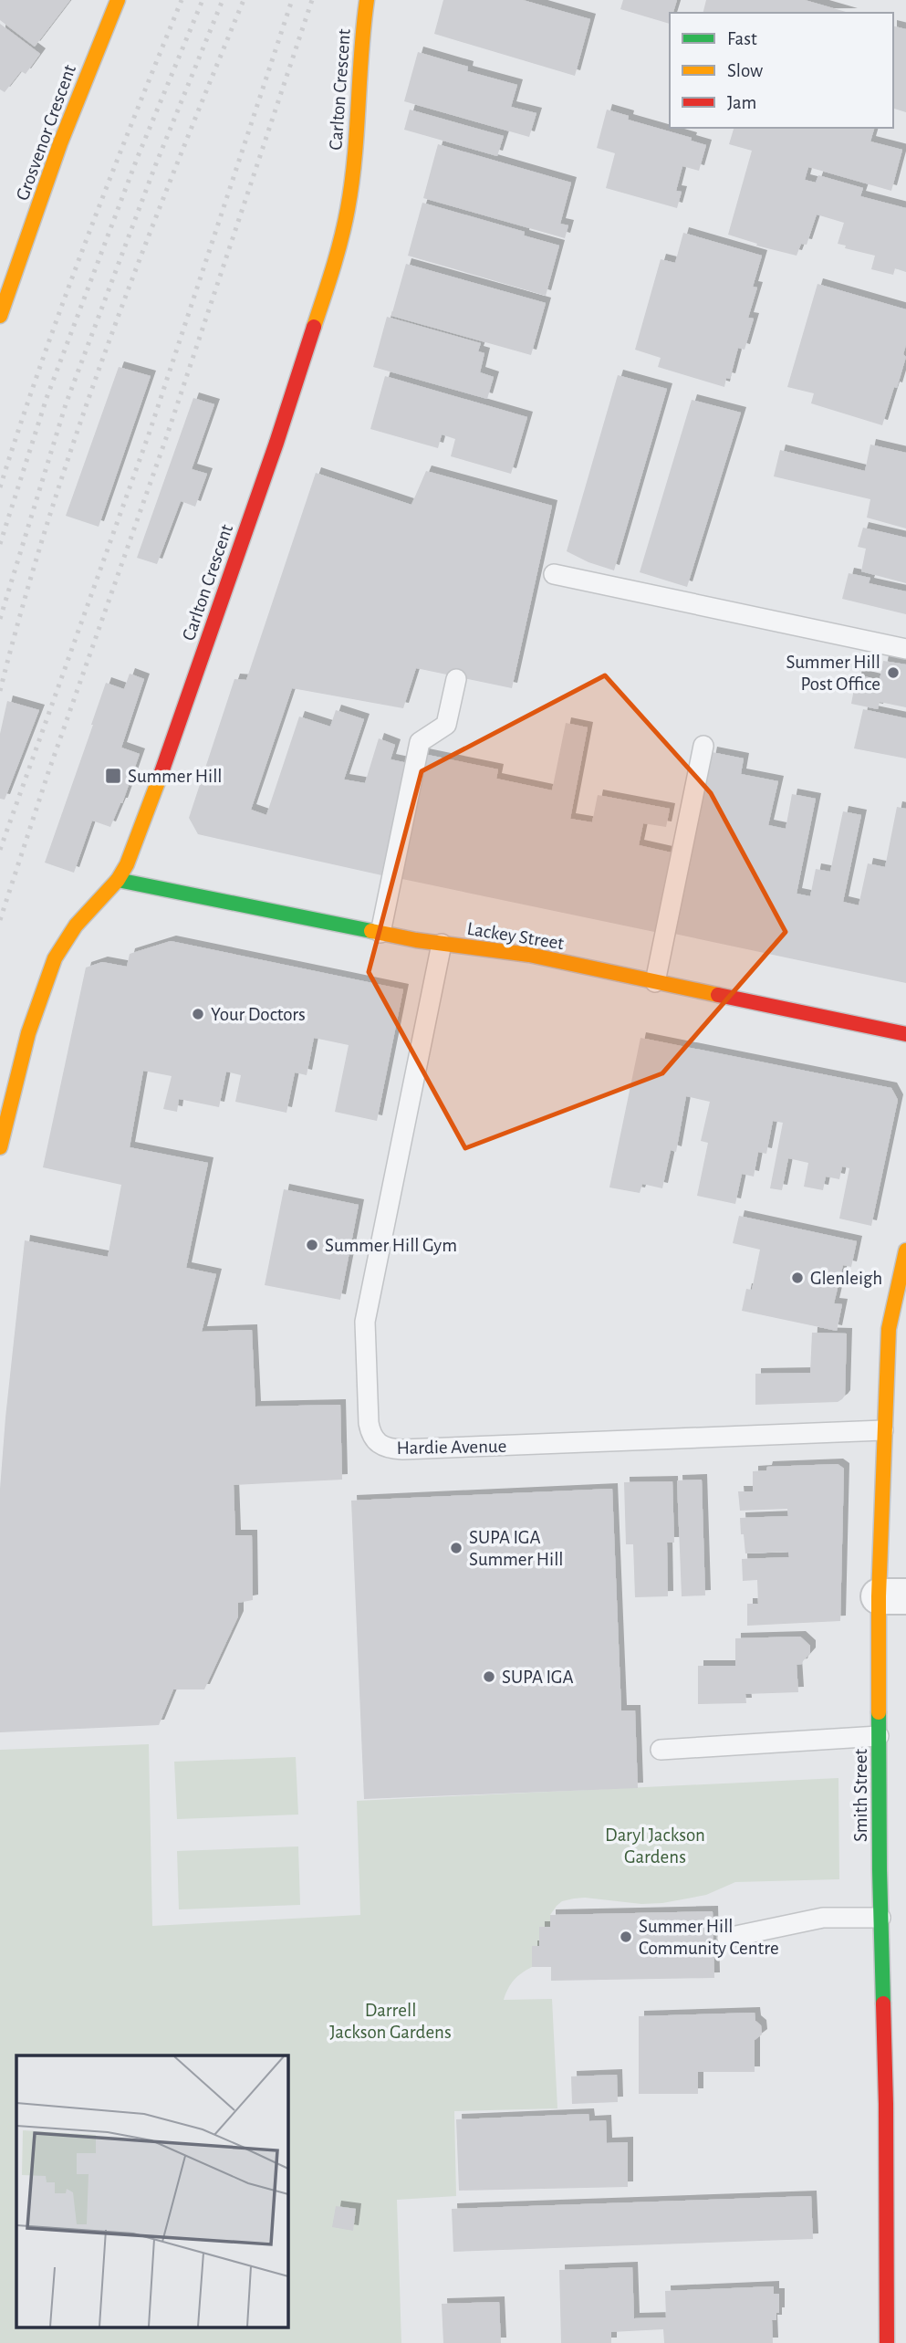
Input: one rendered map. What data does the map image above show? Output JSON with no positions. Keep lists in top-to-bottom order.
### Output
{
  "streets": {
    "street": [
      "Carlton Crescent",
      "Grosvenor Crescent",
      "Lackey Street",
      "Smith Street"
    ],
    "lane": ["Hardie Avenue"]
  },
  "crossings": [
    ["Carlton Crescent", "Lackey Street"],
    ["Lackey Street", "Hardie Avenue"],
    ["Hardie Avenue", "Smith Street"]
  ],
  "parks": ["Daryl Jackson Gardens", "Darrell Jackson Gardens"],
  "places": {
    "other": [
      "Summer Hill Post Office",
      "Your Doctors",
      "Summer Hill Gym",
      "Glenleigh",
      "SUPA IGA Summer Hill",
      "SUPA IGA",
      "Summer Hill Community Centre"
    ],
    "transit": ["Summer Hill"]
  },
  "legend": ["Fast", "Slow", "Jam"]
}
